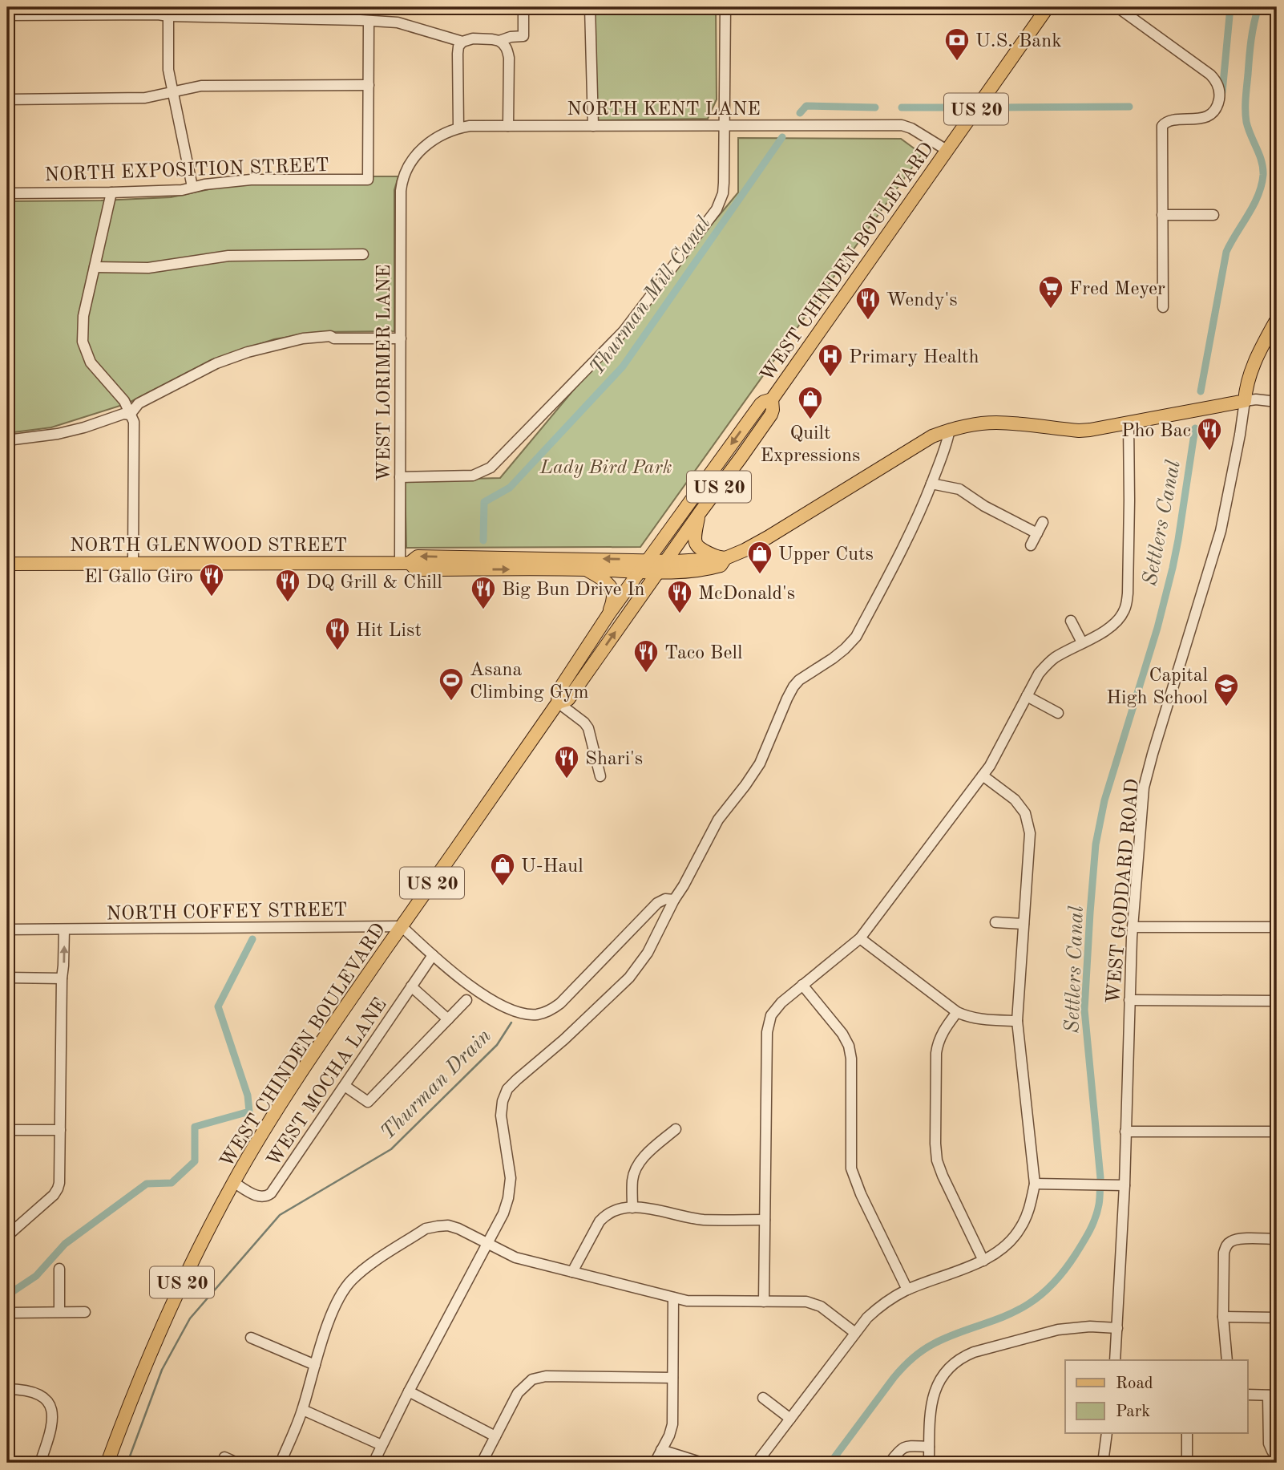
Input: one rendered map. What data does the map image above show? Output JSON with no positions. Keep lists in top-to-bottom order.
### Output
{
  "streets": {
    "main road": ["US 20", "WEST CHINDEN BOULEVARD", "NORTH GLENWOOD STREET"],
    "street": [
      "NORTH KENT LANE",
      "NORTH EXPOSITION STREET",
      "WEST LORIMER LANE",
      "WEST GODDARD ROAD",
      "NORTH COFFEY STREET",
      "WEST MOCHA LANE"
    ]
  },
  "crossings": [
    ["NORTH KENT LANE", "WEST CHINDEN BOULEVARD"],
    ["NORTH KENT LANE", "WEST LORIMER LANE"],
    ["WEST CHINDEN BOULEVARD", "NORTH GLENWOOD STREET"],
    ["WEST CHINDEN BOULEVARD", "NORTH COFFEY STREET"],
    ["WEST CHINDEN BOULEVARD", "WEST MOCHA LANE"],
    ["WEST LORIMER LANE", "NORTH GLENWOOD STREET"],
    ["NORTH GLENWOOD STREET", "WEST GODDARD ROAD"]
  ],
  "water": ["Thurman Mill Canal", "Settlers Canal", "Thurman Drain"],
  "parks": ["Lady Bird Park"],
  "places": {
    "bank": ["U.S. Bank"],
    "supermarket": ["Fred Meyer"],
    "restaurant": [
      "Wendy's",
      "Pho Bac",
      "El Gallo Giro",
      "DQ Grill & Chill",
      "Big Bun Drive In",
      "McDonald's",
      "Hit List",
      "Taco Bell",
      "Shari's"
    ],
    "hospital": ["Primary Health"],
    "shop": ["Quilt Expressions", "Upper Cuts", "U-Haul"],
    "sports": ["Asana Climbing Gym"],
    "school or university": ["Capital High School"]
  },
  "legend": ["Road", "Park"]
}
